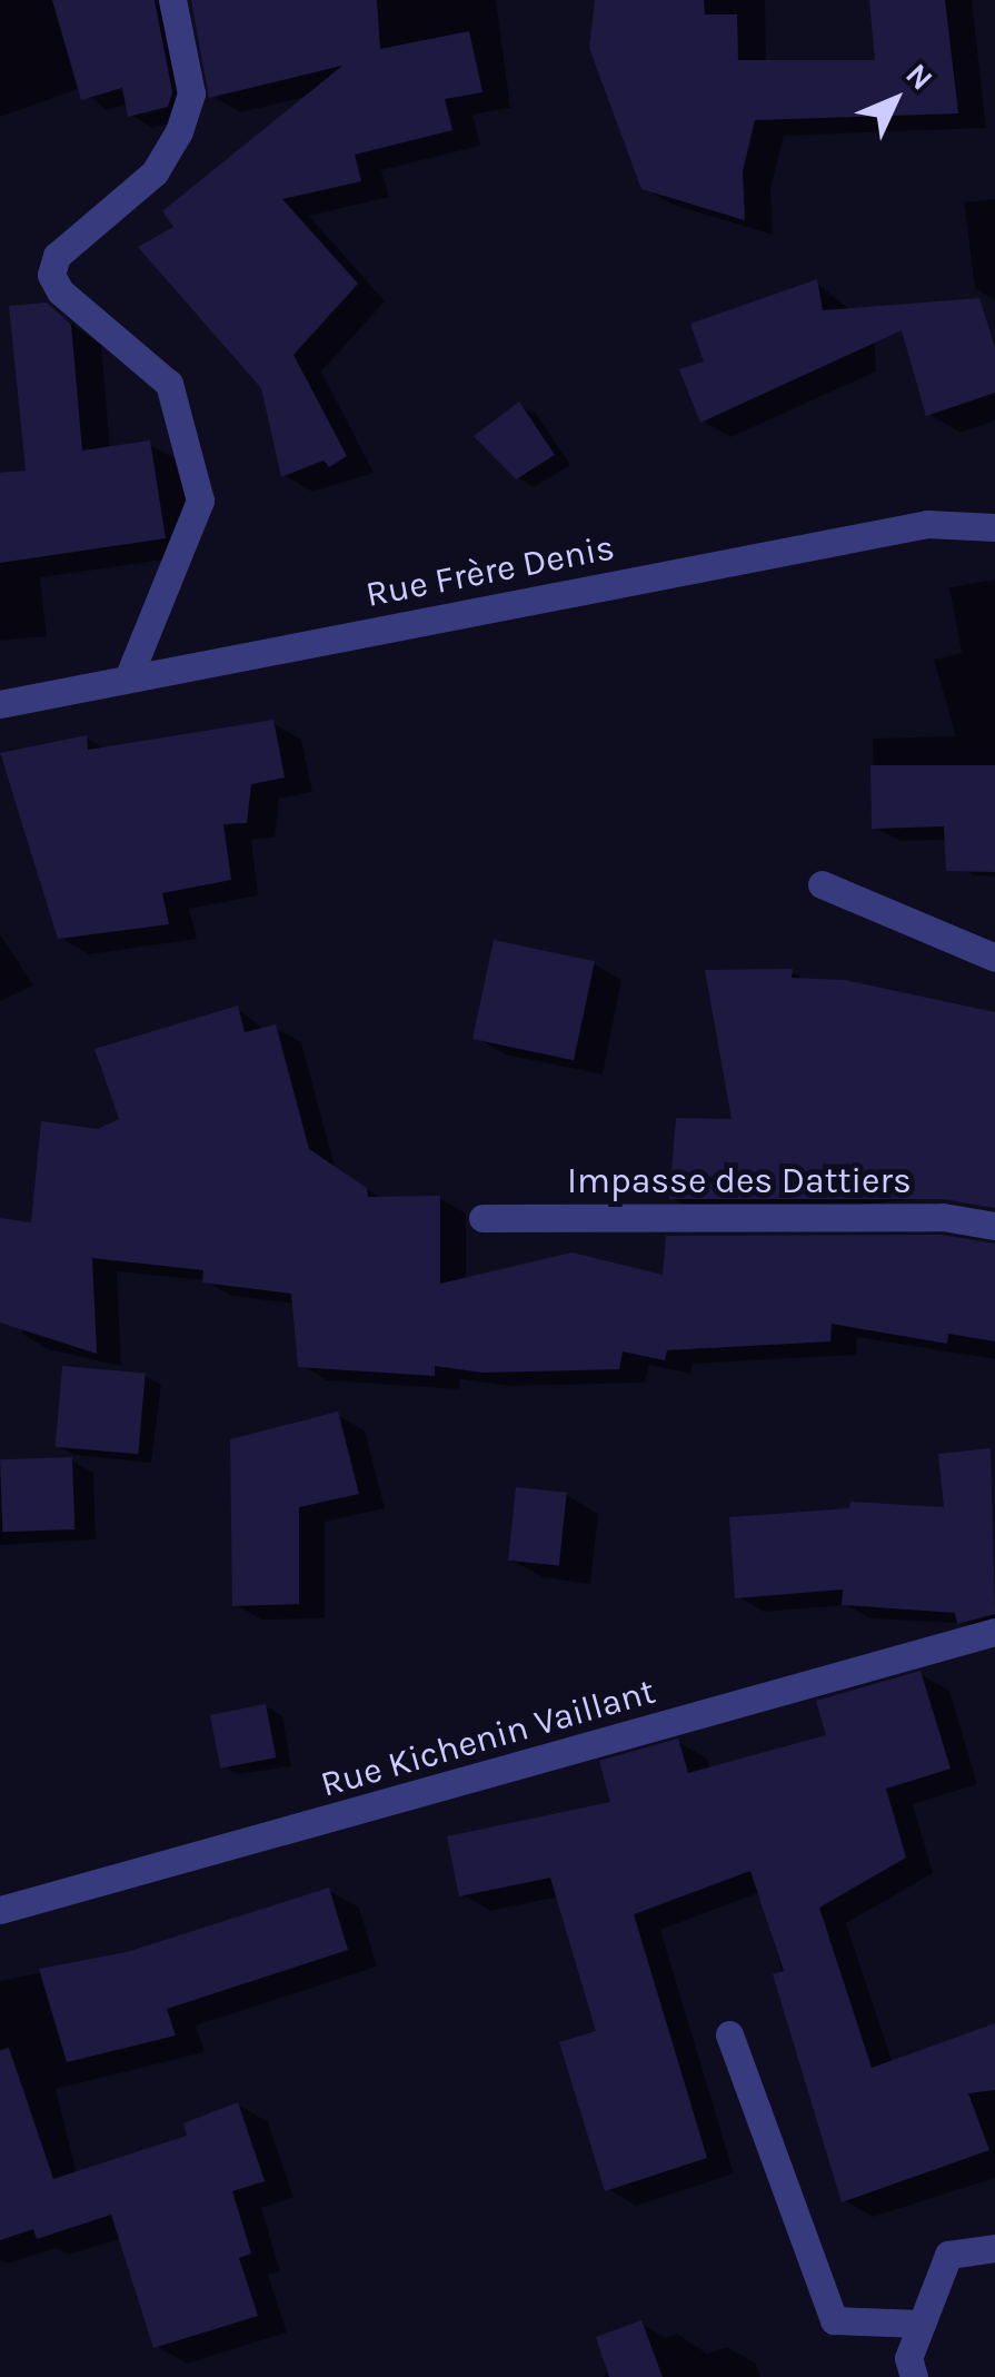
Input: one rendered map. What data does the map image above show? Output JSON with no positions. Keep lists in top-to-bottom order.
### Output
{
  "streets": {
    "street": ["Rue Frère Denis", "Impasse des Dattiers", "Rue Kichenin Vaillant"]
  },
  "north": "top right"
}
